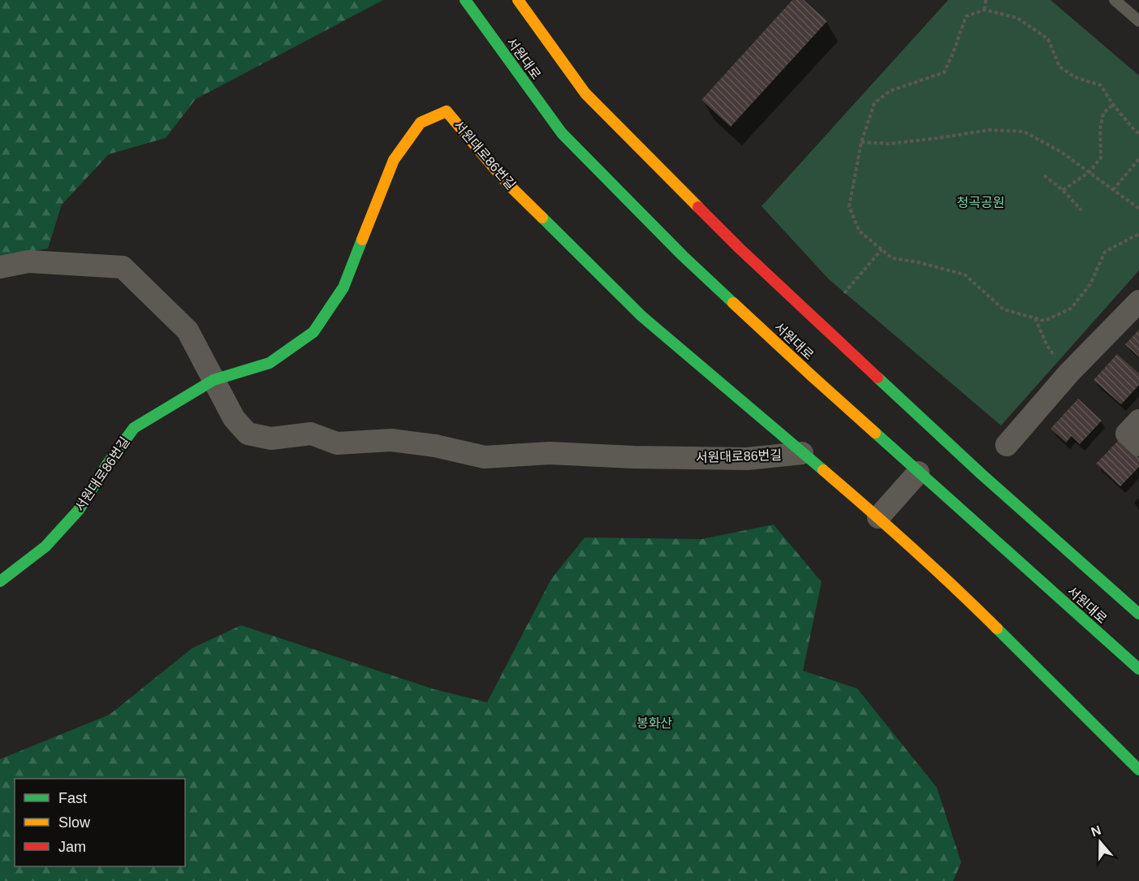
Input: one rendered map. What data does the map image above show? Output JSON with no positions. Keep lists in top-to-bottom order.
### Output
{
  "streets": {
    "street": ["서원대로", "서원대로86번길"]
  },
  "parks": ["청곡공원", "봉화산"],
  "legend": ["Fast", "Slow", "Jam"],
  "north": "top"
}
